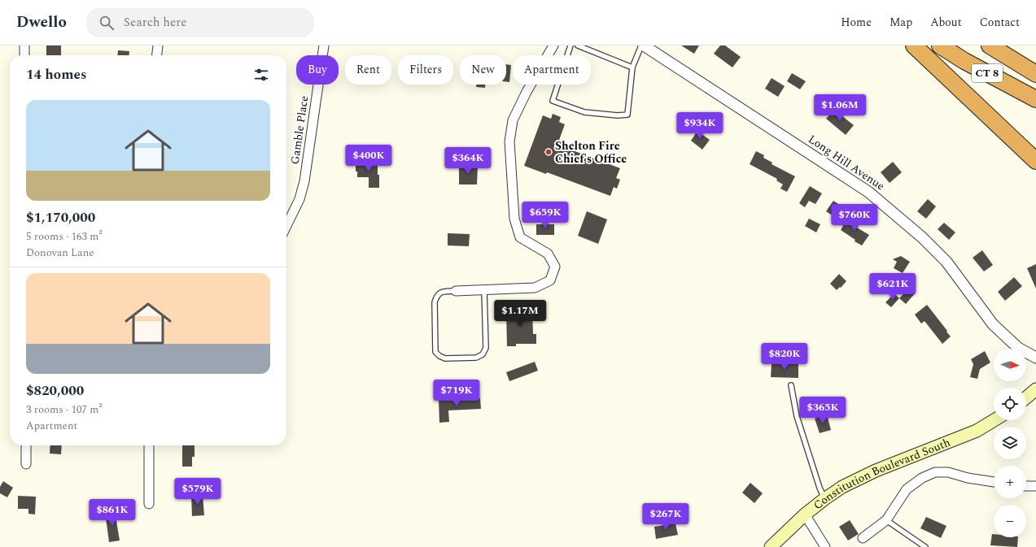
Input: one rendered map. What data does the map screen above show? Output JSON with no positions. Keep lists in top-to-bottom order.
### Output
{
  "streets": {
    "highway": ["CT 8"],
    "main road": ["Constitution Boulevard South"],
    "street": ["Gamble Place", "Long Hill Avenue"]
  },
  "places": ["Shelton Fire Chief's Office"],
  "north": "right",
  "page": {
    "header": "Dwello",
    "search": "Search here",
    "nav": [
      "Home",
      "Map",
      "About",
      "Contact"
    ],
    "chip": [
      "Buy",
      "Rent",
      "Filters",
      "New",
      "Apartment"
    ],
    "heading": "14 homes",
    "price": [
      "$1.06M",
      "$934K",
      "$400K",
      "$364K",
      "$659K",
      "$760K",
      "$621K",
      "$1.17M",
      "$820K",
      "$719K",
      "$365K",
      "$579K",
      "$861K",
      "$267K"
    ],
    "list": [
      {
        "name": "$1,170,000",
        "note": "5 rooms · 163 m² · Donovan Lane"
      },
      {
        "name": "$820,000",
        "note": "3 rooms · 107 m² · Apartment"
      }
    ],
    "map_buttons": ["+", "−"]
  }
}
